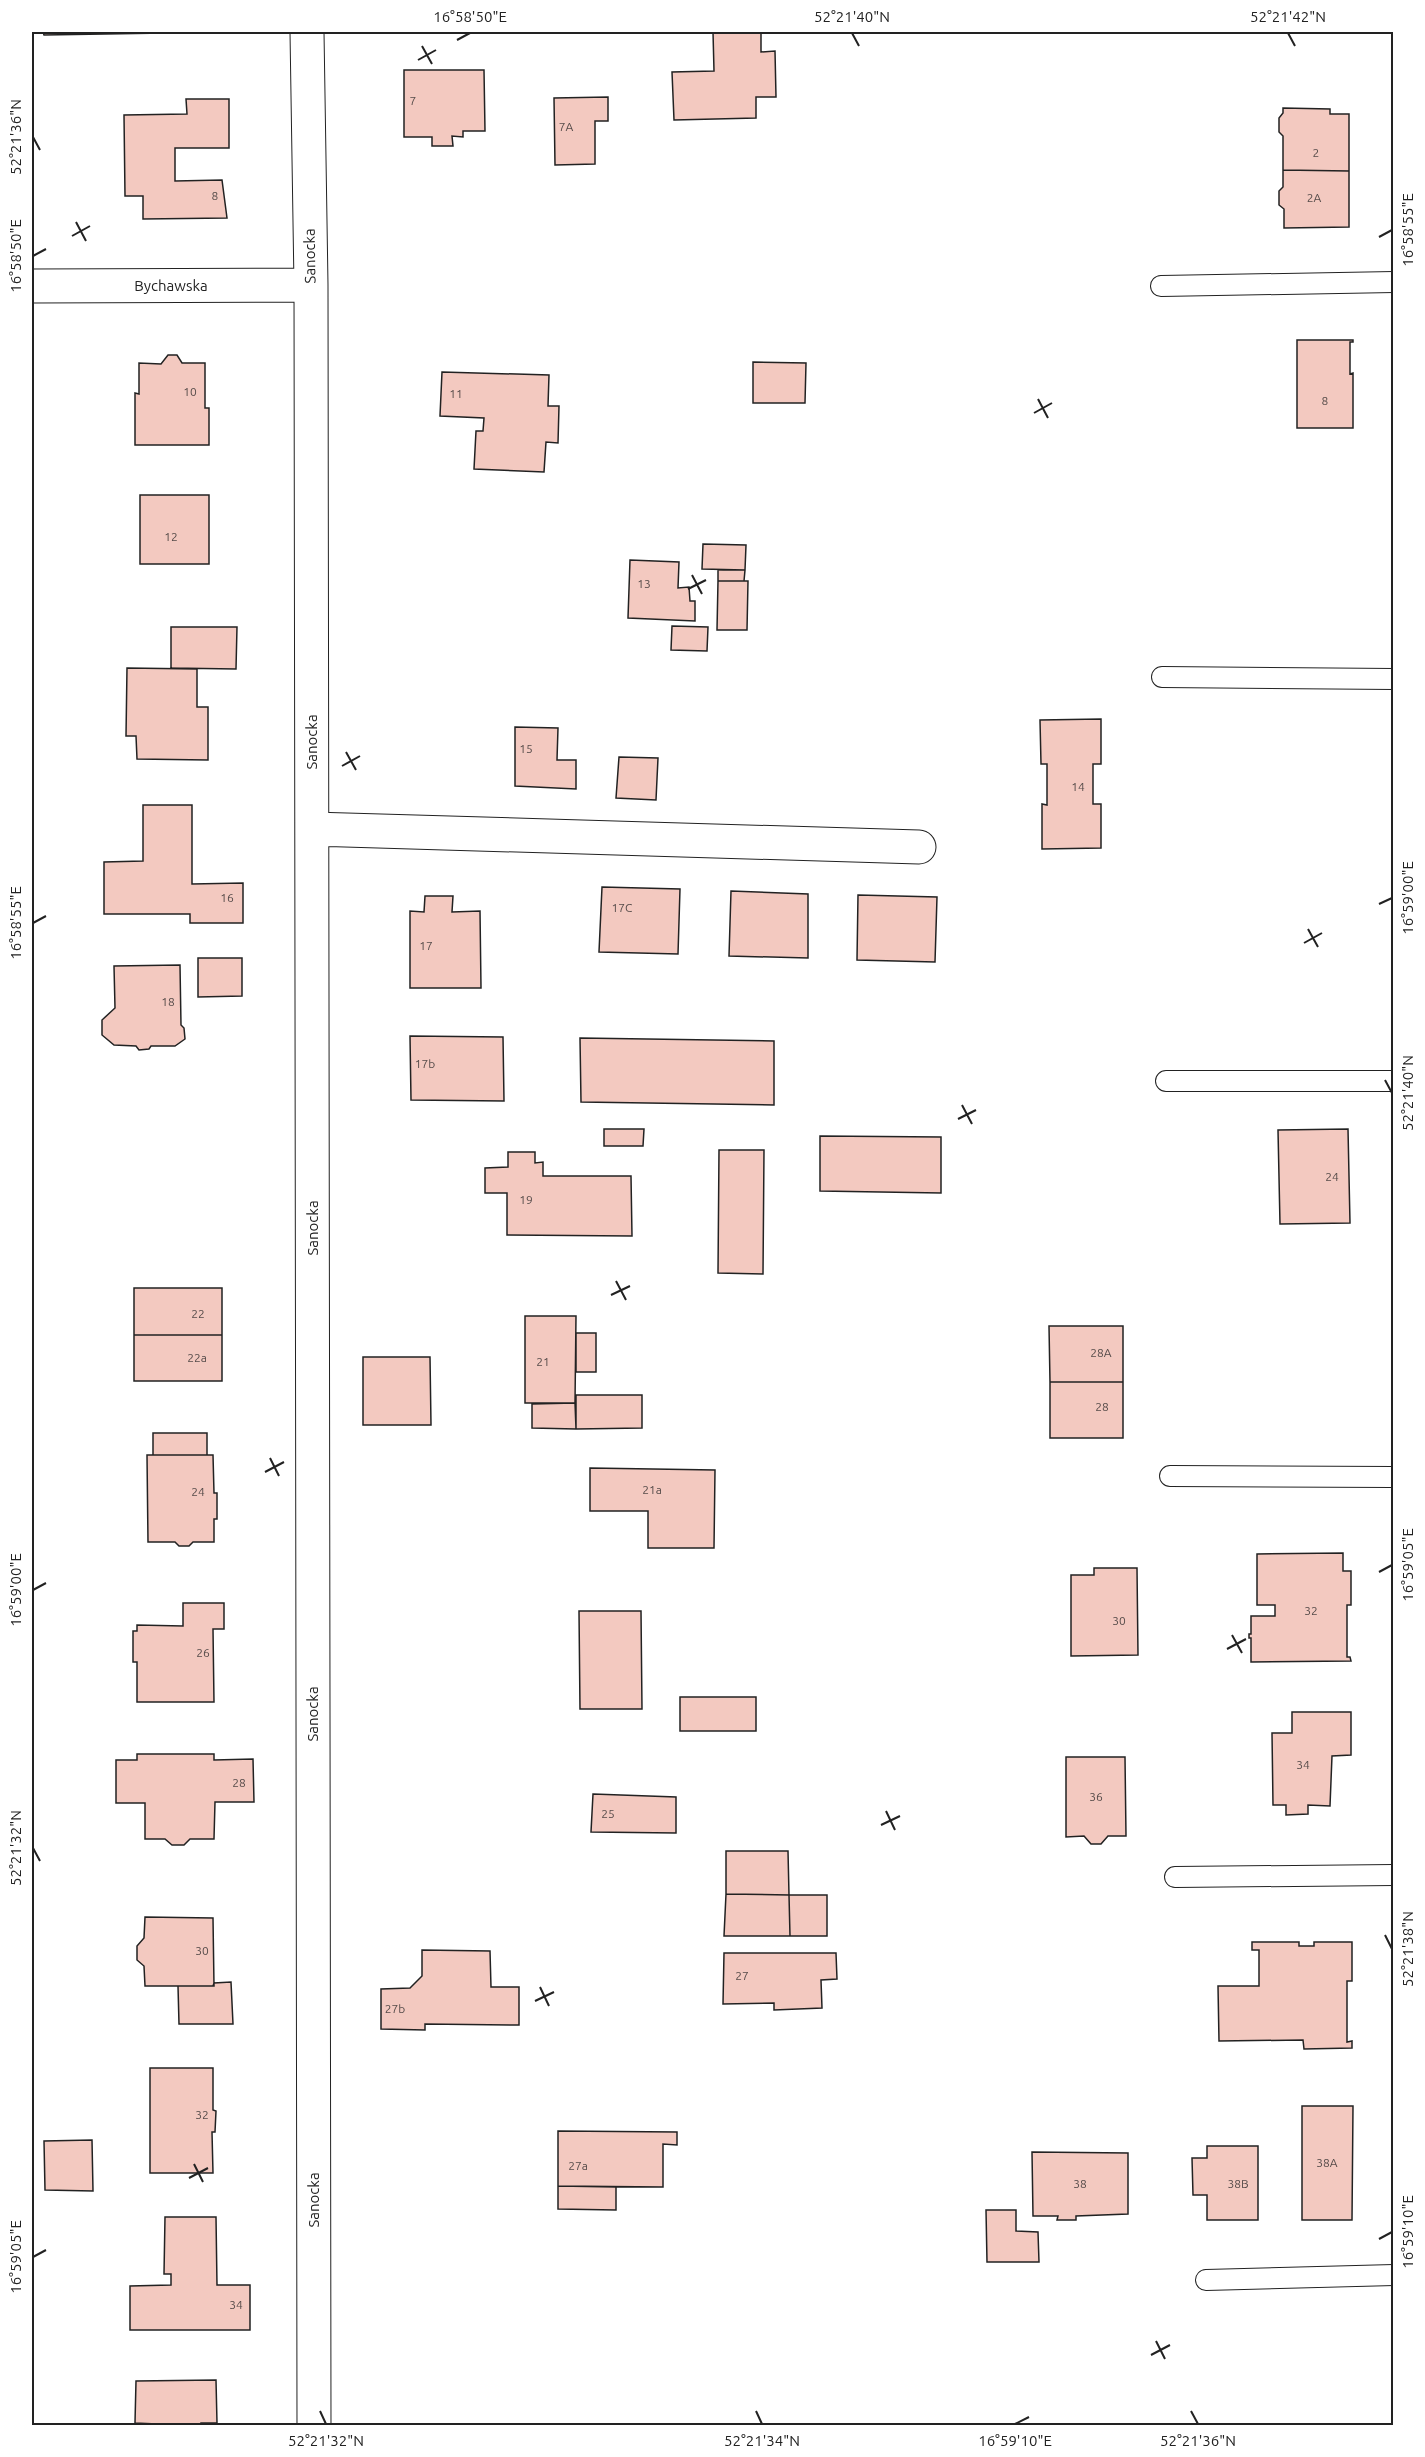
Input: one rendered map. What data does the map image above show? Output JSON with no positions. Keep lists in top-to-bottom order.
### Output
{
  "streets": {
    "street": ["Sanocka", "Bychawska"]
  },
  "crossings": [
    ["Sanocka", "Bychawska"]
  ],
  "house_numbers": [
    "7",
    "7A",
    "2",
    "8",
    "2A",
    "10",
    "11",
    "8",
    "12",
    "13",
    "15",
    "14",
    "16",
    "17C",
    "17",
    "18",
    "17b",
    "24",
    "19",
    "22",
    "28A",
    "22a",
    "21",
    "28",
    "21a",
    "24",
    "32",
    "30",
    "26",
    "34",
    "28",
    "36",
    "25",
    "30",
    "27",
    "27b",
    "32",
    "38A",
    "27a",
    "38",
    "38B",
    "34"
  ],
  "coordinates": [
    "16°58'50\"E",
    "52°21'40\"N",
    "52°21'42\"N",
    "52°21'36\"N",
    "16°58'55\"E",
    "16°59'00\"E",
    "16°59'05\"E",
    "52°21'32\"N",
    "52°21'38\"N",
    "16°59'10\"E",
    "52°21'34\"N"
  ]
}
